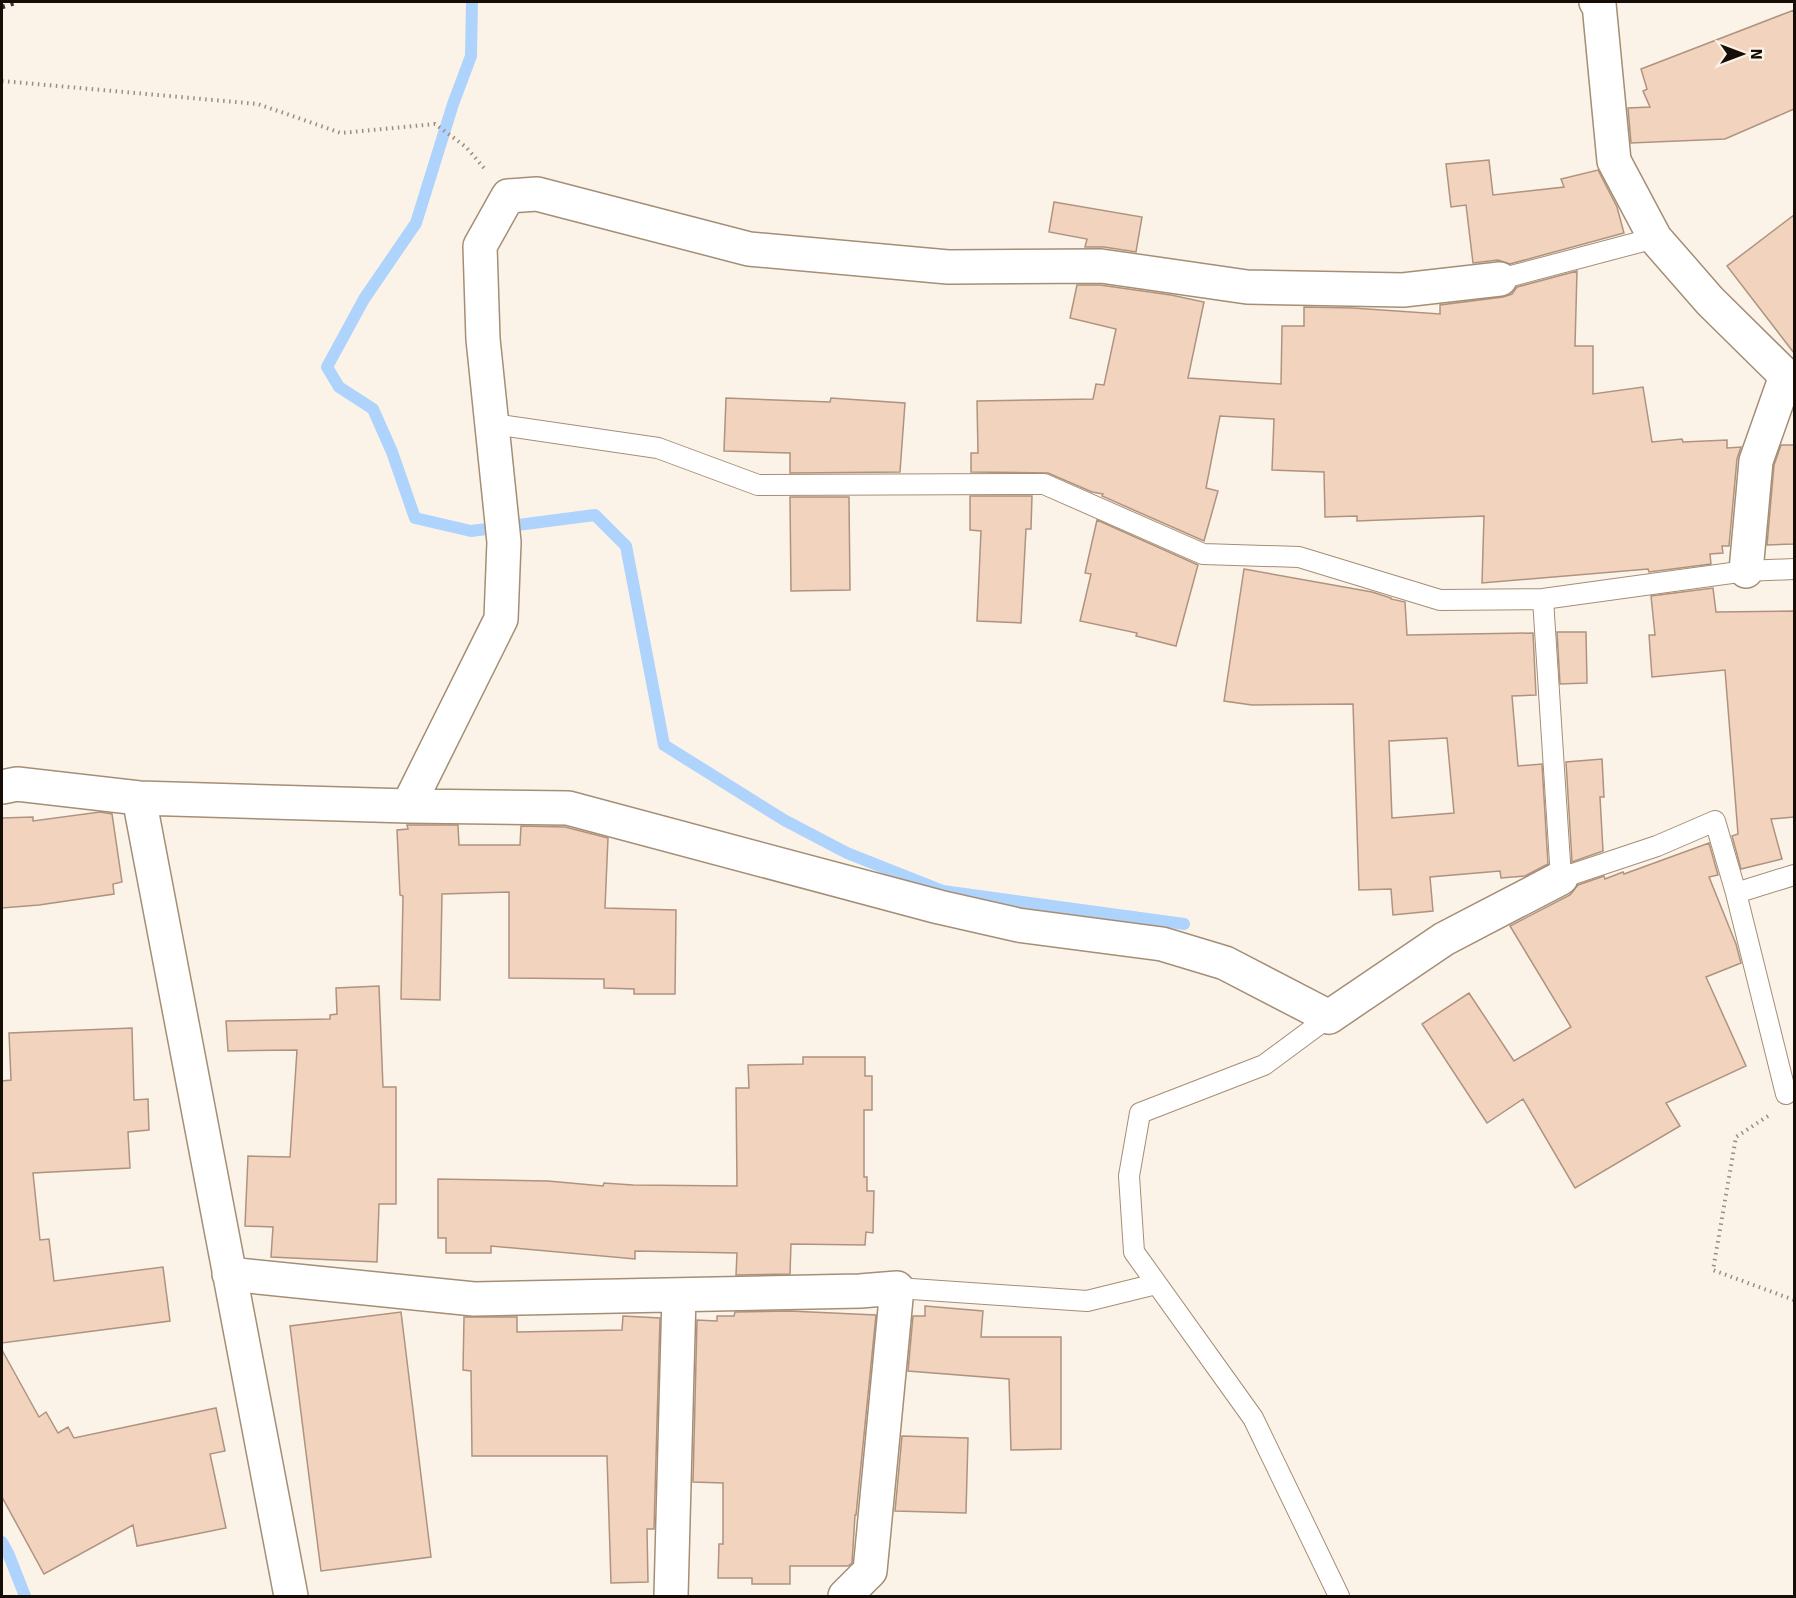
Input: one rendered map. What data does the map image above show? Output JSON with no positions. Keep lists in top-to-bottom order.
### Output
{
  "north": "right"
}
